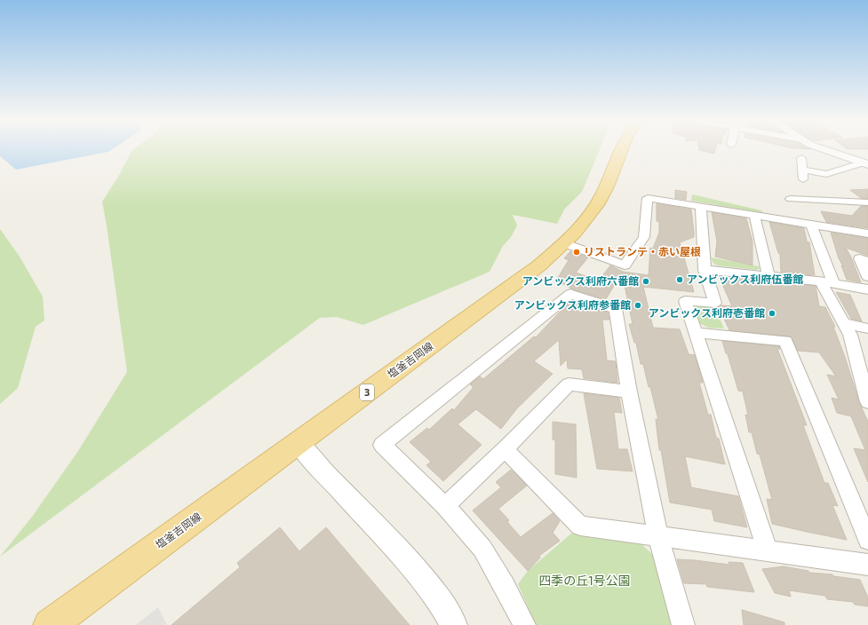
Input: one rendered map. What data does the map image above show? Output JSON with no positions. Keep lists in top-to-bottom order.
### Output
{
  "streets": {
    "main road": ["塩釜吉岡線", "3"]
  },
  "parks": ["四季の丘1号公園"],
  "places": [
    "リストランテ・赤い屋根",
    "アンビックス利府伍番館",
    "アンビックス利府六番館",
    "アンビックス利府参番館",
    "アンビックス利府壱番館"
  ]
}
